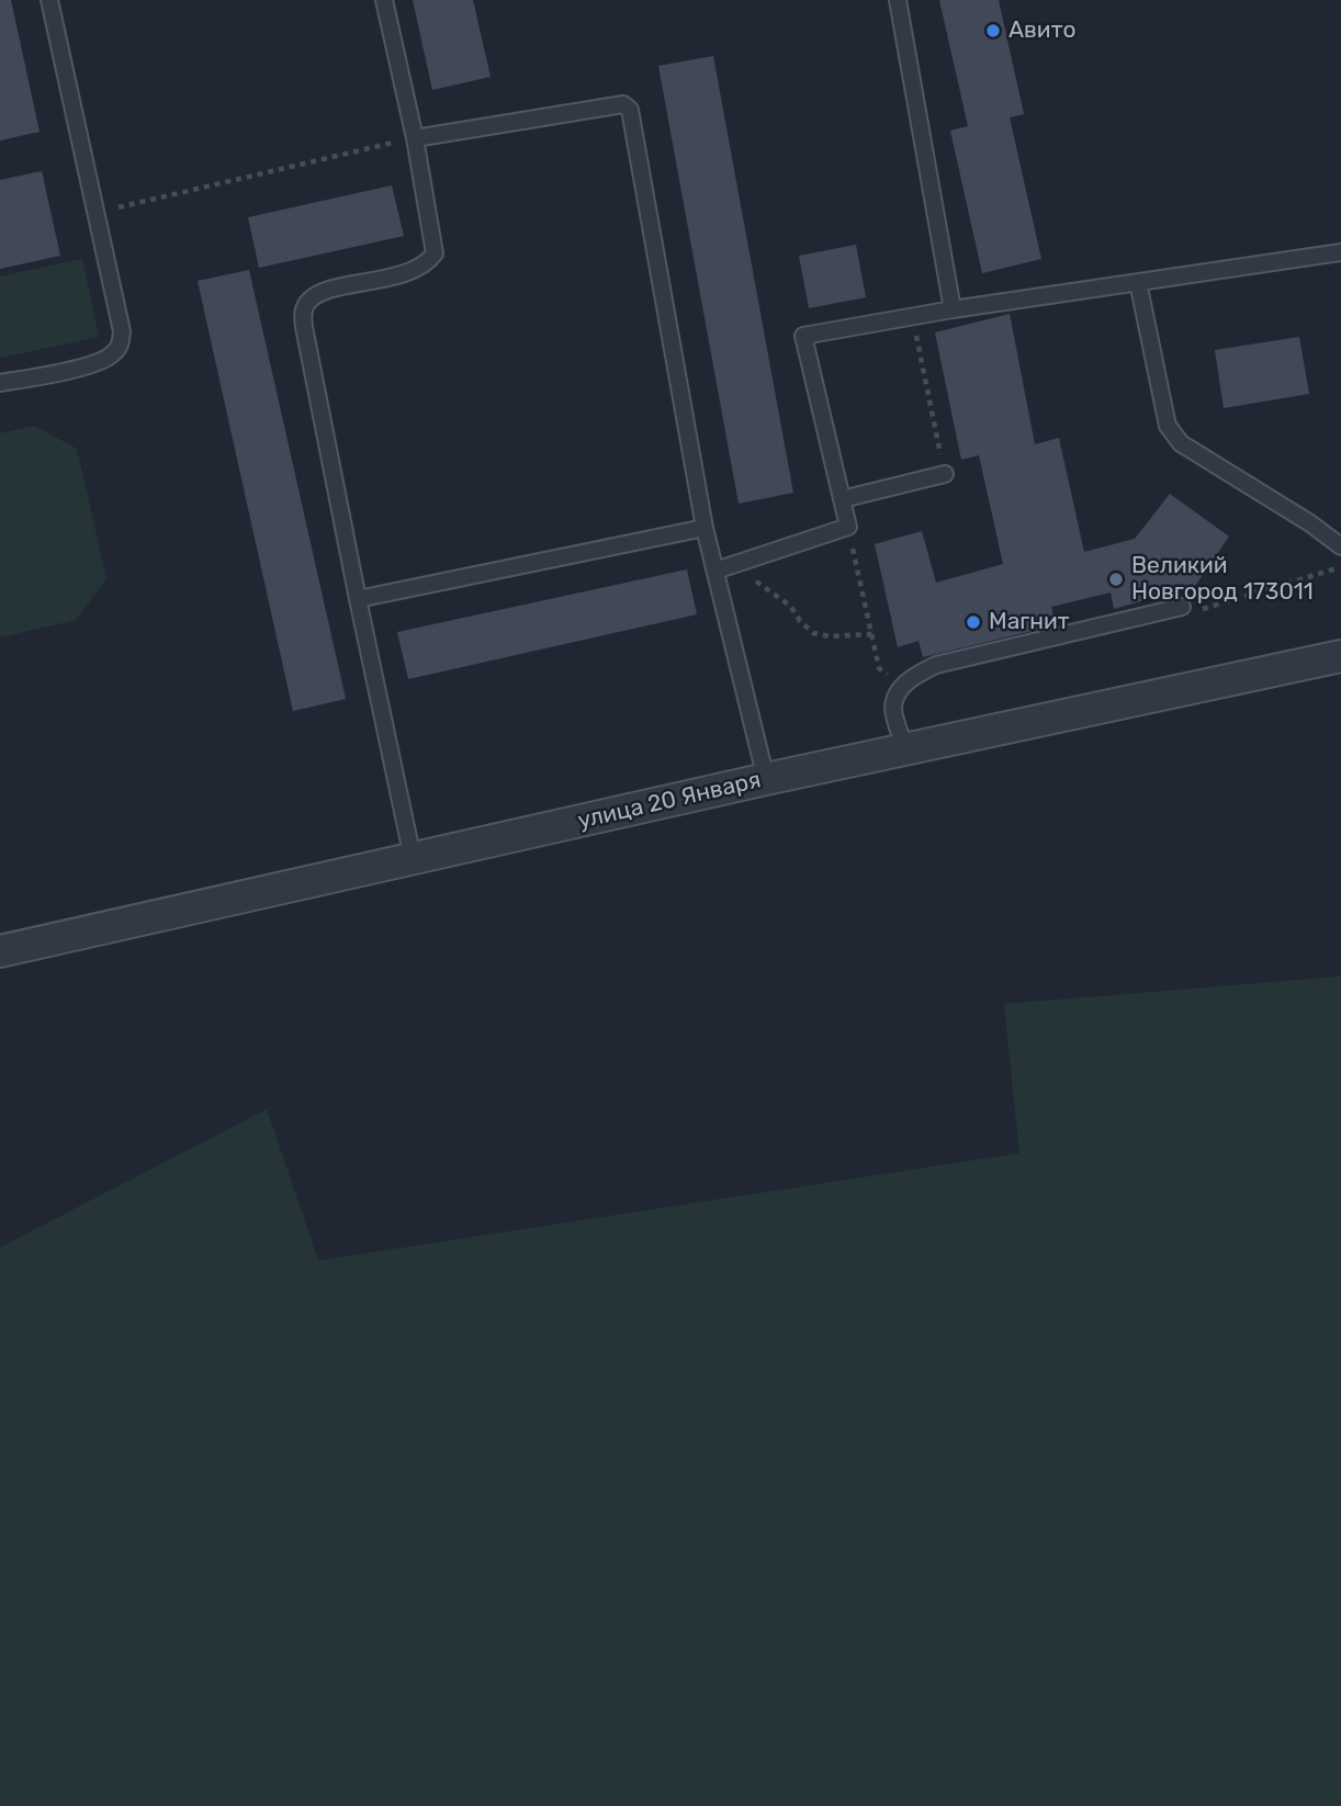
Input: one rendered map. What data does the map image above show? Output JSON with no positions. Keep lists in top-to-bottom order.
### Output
{
  "streets": {
    "street": ["улица 20 Января"]
  },
  "places": ["Авито", "Великий Новгород 173011", "Магнит"]
}
